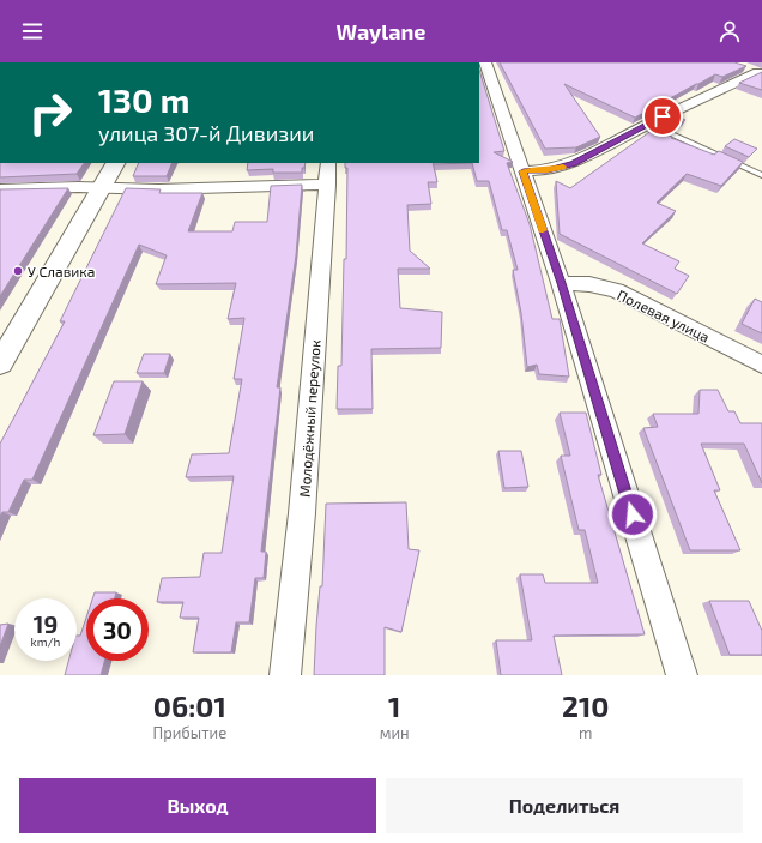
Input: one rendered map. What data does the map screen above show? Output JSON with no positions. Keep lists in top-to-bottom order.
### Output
{
  "streets": {
    "street": ["Полевая улица", "Молодёжный переулок"]
  },
  "places": ["У Славика"],
  "page": {
    "header": "Waylane",
    "turn": ["130 m", "улица 307-й Дивизии"],
    "speed": "19 km/h",
    "limit": "30",
    "eta": [
      "06:01",
      "Прибытие",
      "1",
      "мин",
      "210",
      "m"
    ],
    "buttons": ["Выход", "Поделиться"]
  }
}
